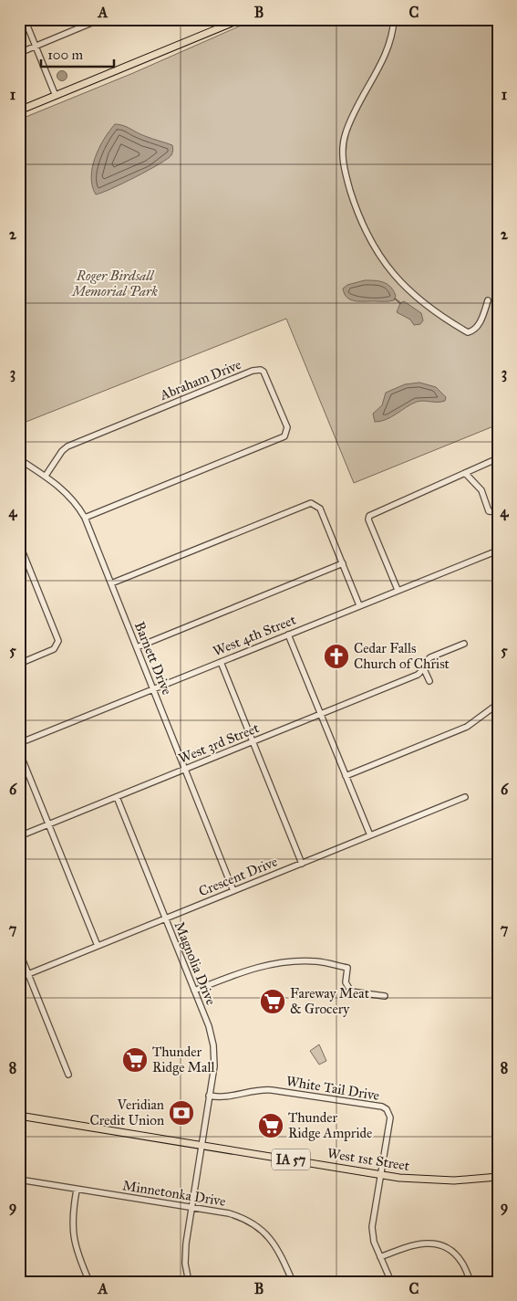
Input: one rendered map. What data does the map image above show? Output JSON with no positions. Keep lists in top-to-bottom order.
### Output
{
  "streets": {
    "main road": ["IA 57", "West 1st Street"],
    "street": [
      "Abraham Drive",
      "West 4th Street",
      "Barnett Drive",
      "West 3rd Street",
      "Crescent Drive",
      "Magnolia Drive",
      "White Tail Drive",
      "Minnetonka Drive"
    ]
  },
  "crossings": [
    ["Abraham Drive", "Barnett Drive"],
    ["West 4th Street", "Barnett Drive"],
    ["Barnett Drive", "West 3rd Street"],
    ["Barnett Drive", "Crescent Drive"],
    ["West 3rd Street", "Magnolia Drive"],
    ["Crescent Drive", "Magnolia Drive"],
    ["Magnolia Drive", "White Tail Drive"],
    ["Magnolia Drive", "West 1st Street"],
    ["Magnolia Drive", "Minnetonka Drive"],
    ["White Tail Drive", "West 1st Street"]
  ],
  "parks": ["Roger Birdsall Memorial Park"],
  "places": {
    "church": ["Cedar Falls Church of Christ"],
    "supermarket": ["Fareway Meat & Grocery", "Thunder Ridge Mall", "Thunder Ridge Ampride"],
    "bank": ["Veridian Credit Union"]
  },
  "scale_bar": "100 m",
  "grid": {
    "columns": ["A", "B", "C"],
    "rows": [
      "1",
      "2",
      "3",
      "4",
      "5",
      "6",
      "7",
      "8",
      "9"
    ]
  }
}
